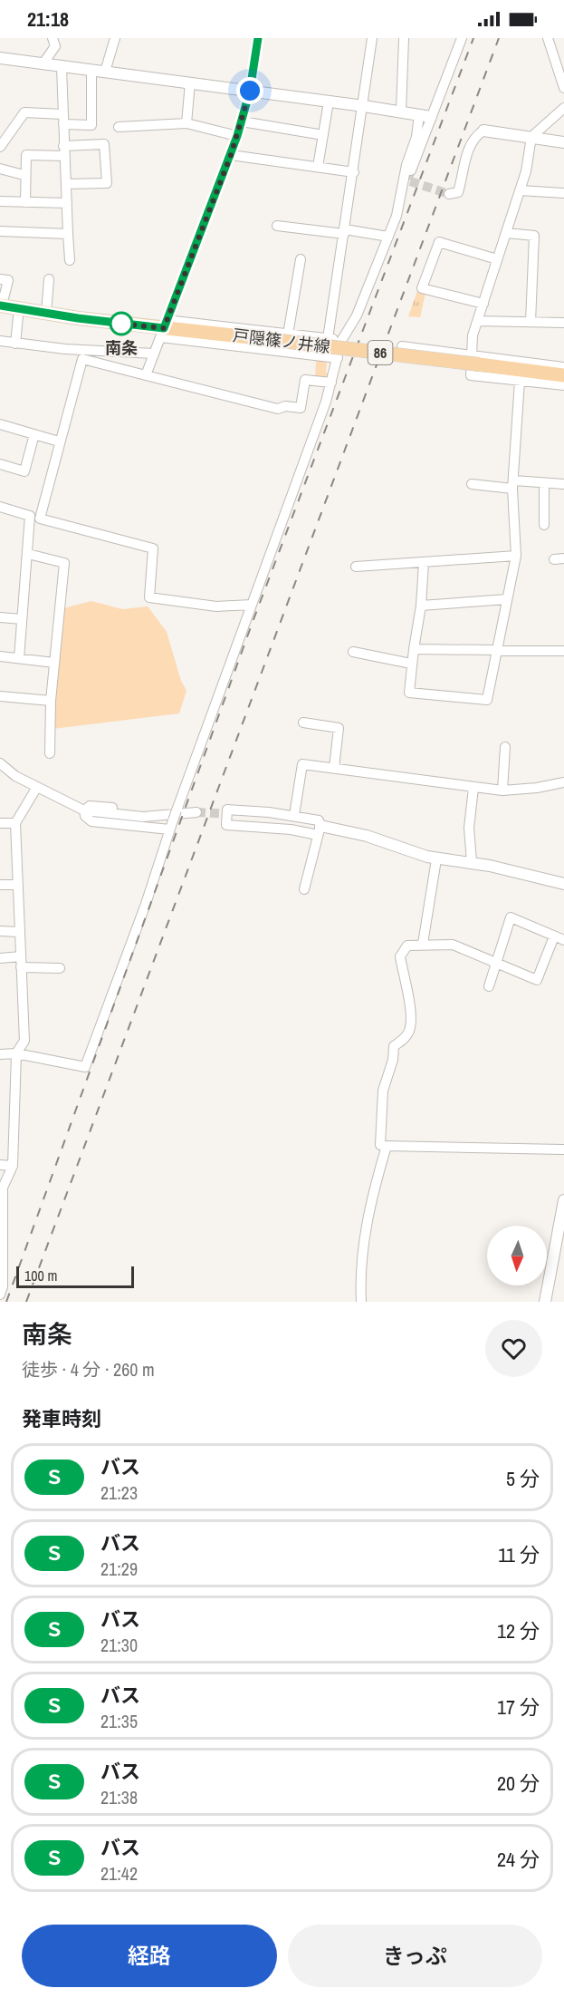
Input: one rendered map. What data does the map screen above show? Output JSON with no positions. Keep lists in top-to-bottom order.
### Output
{
  "streets": {
    "main road": ["戸隠篠ノ井線", "86"]
  },
  "places": ["南条"],
  "lines": ["bus line Ｓ"],
  "scale_bar": "100 m",
  "north": "bottom",
  "page": {
    "status": "21:18",
    "scale": "100 m",
    "heading": [
      ["南条", "徒歩 · 4 分 · 260 m"],
      "発車時刻"
    ],
    "list": [
      {
        "mark": "Ｓ",
        "name": "バス",
        "note": "21:23",
        "value": "5 分"
      },
      {
        "mark": "Ｓ",
        "name": "バス",
        "note": "21:29",
        "value": "11 分"
      },
      {
        "mark": "Ｓ",
        "name": "バス",
        "note": "21:30",
        "value": "12 分"
      },
      {
        "mark": "Ｓ",
        "name": "バス",
        "note": "21:35",
        "value": "17 分"
      },
      {
        "mark": "Ｓ",
        "name": "バス",
        "note": "21:38",
        "value": "20 分"
      },
      {
        "mark": "Ｓ",
        "name": "バス",
        "note": "21:42",
        "value": "24 分"
      }
    ],
    "buttons": ["経路", "きっぷ"]
  }
}
